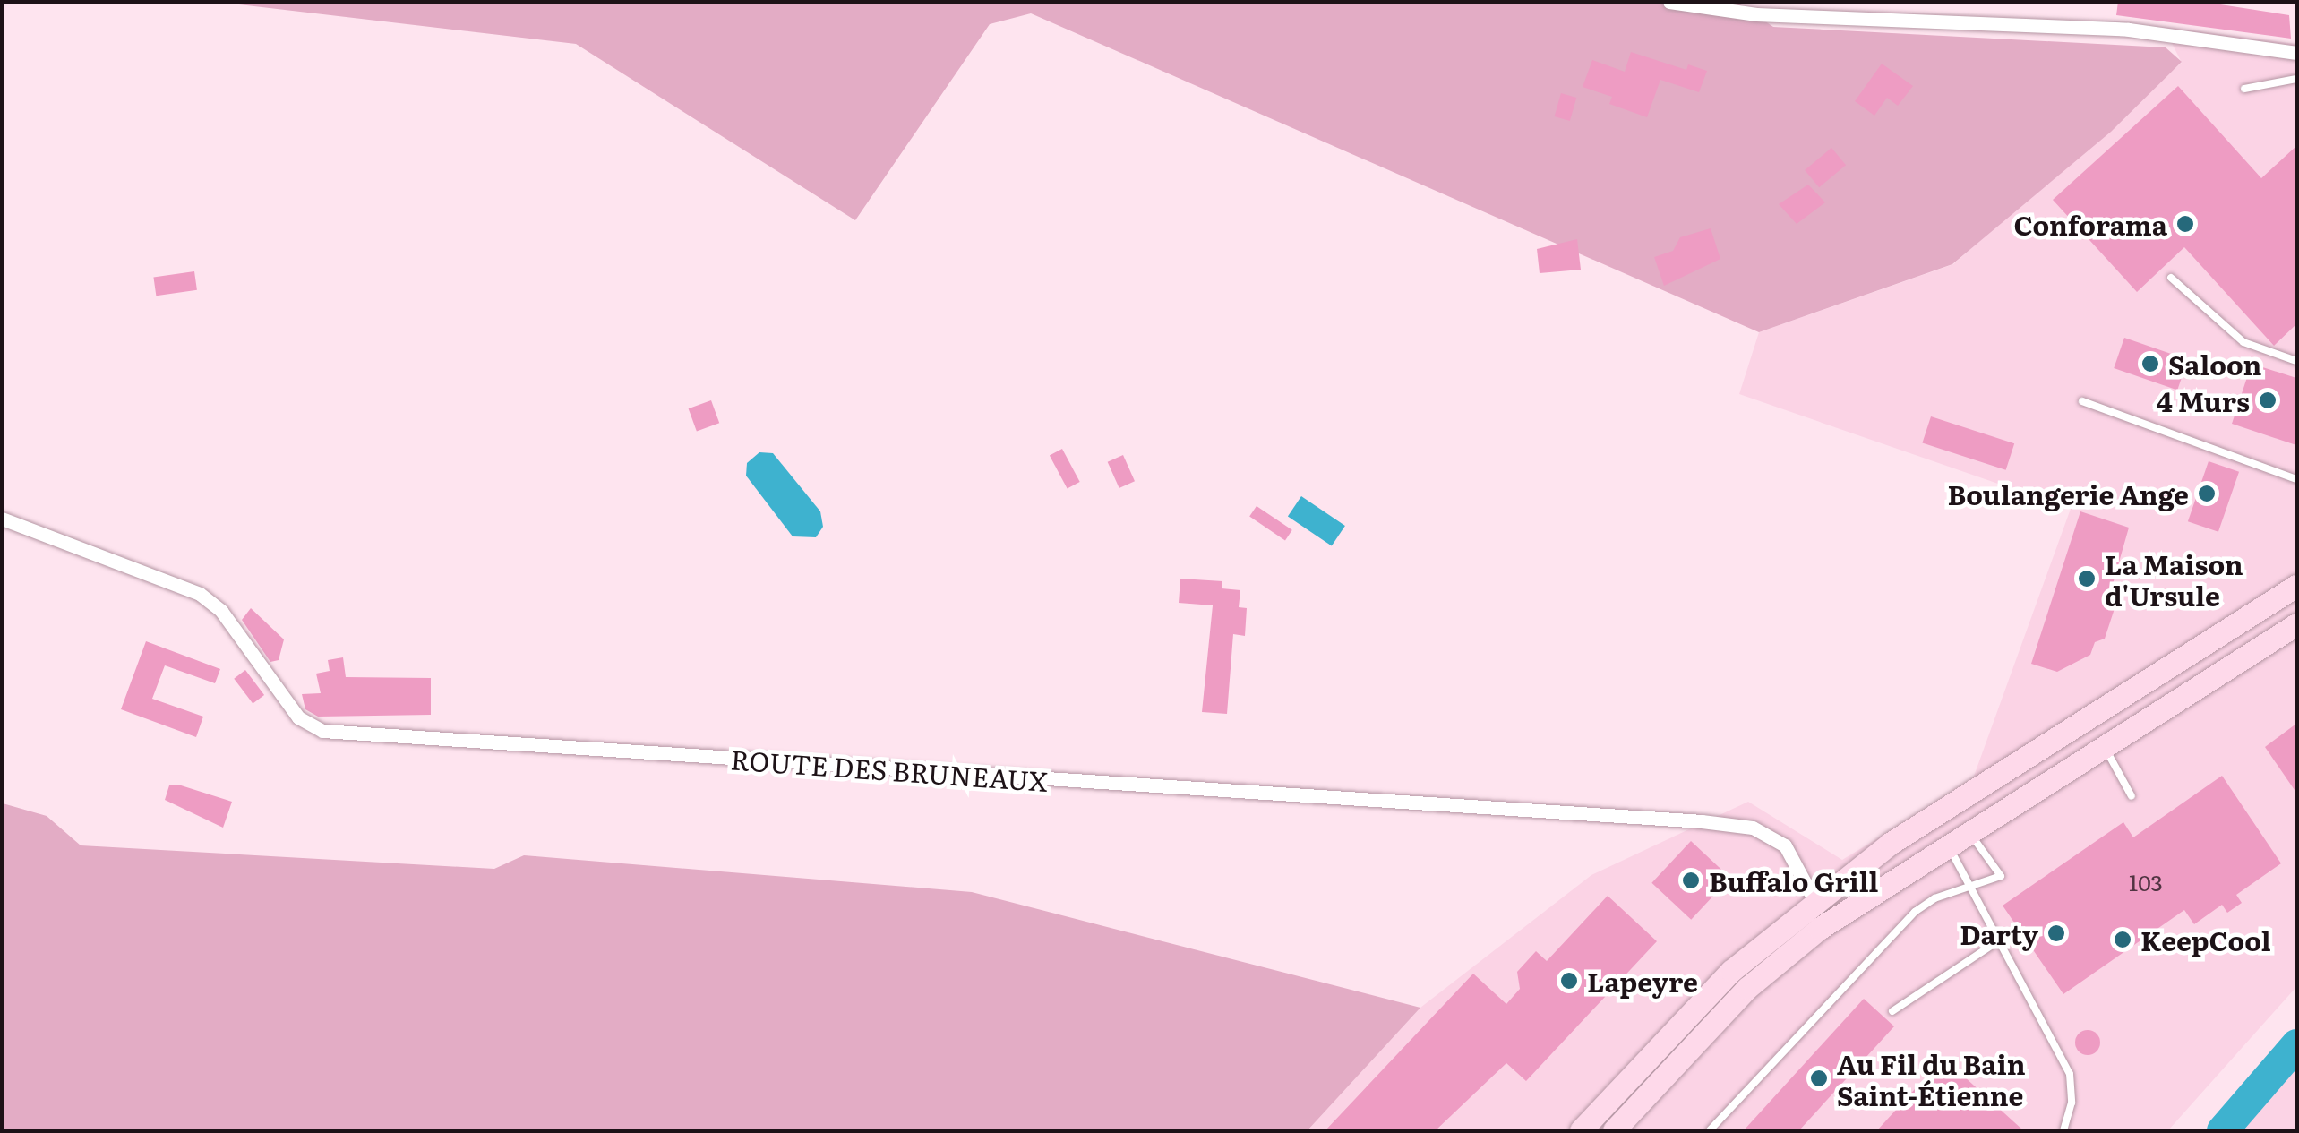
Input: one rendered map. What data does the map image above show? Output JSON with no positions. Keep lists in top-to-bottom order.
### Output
{
  "streets": {
    "street": ["ROUTE DES BRUNEAUX"]
  },
  "places": [
    "Conforama",
    "Saloon",
    "4 Murs",
    "Boulangerie Ange",
    "La Maison d'Ursule",
    "Buffalo Grill",
    "Darty",
    "KeepCool",
    "Lapeyre",
    "Au Fil du Bain Saint-Étienne"
  ],
  "house_numbers": ["103"]
}
